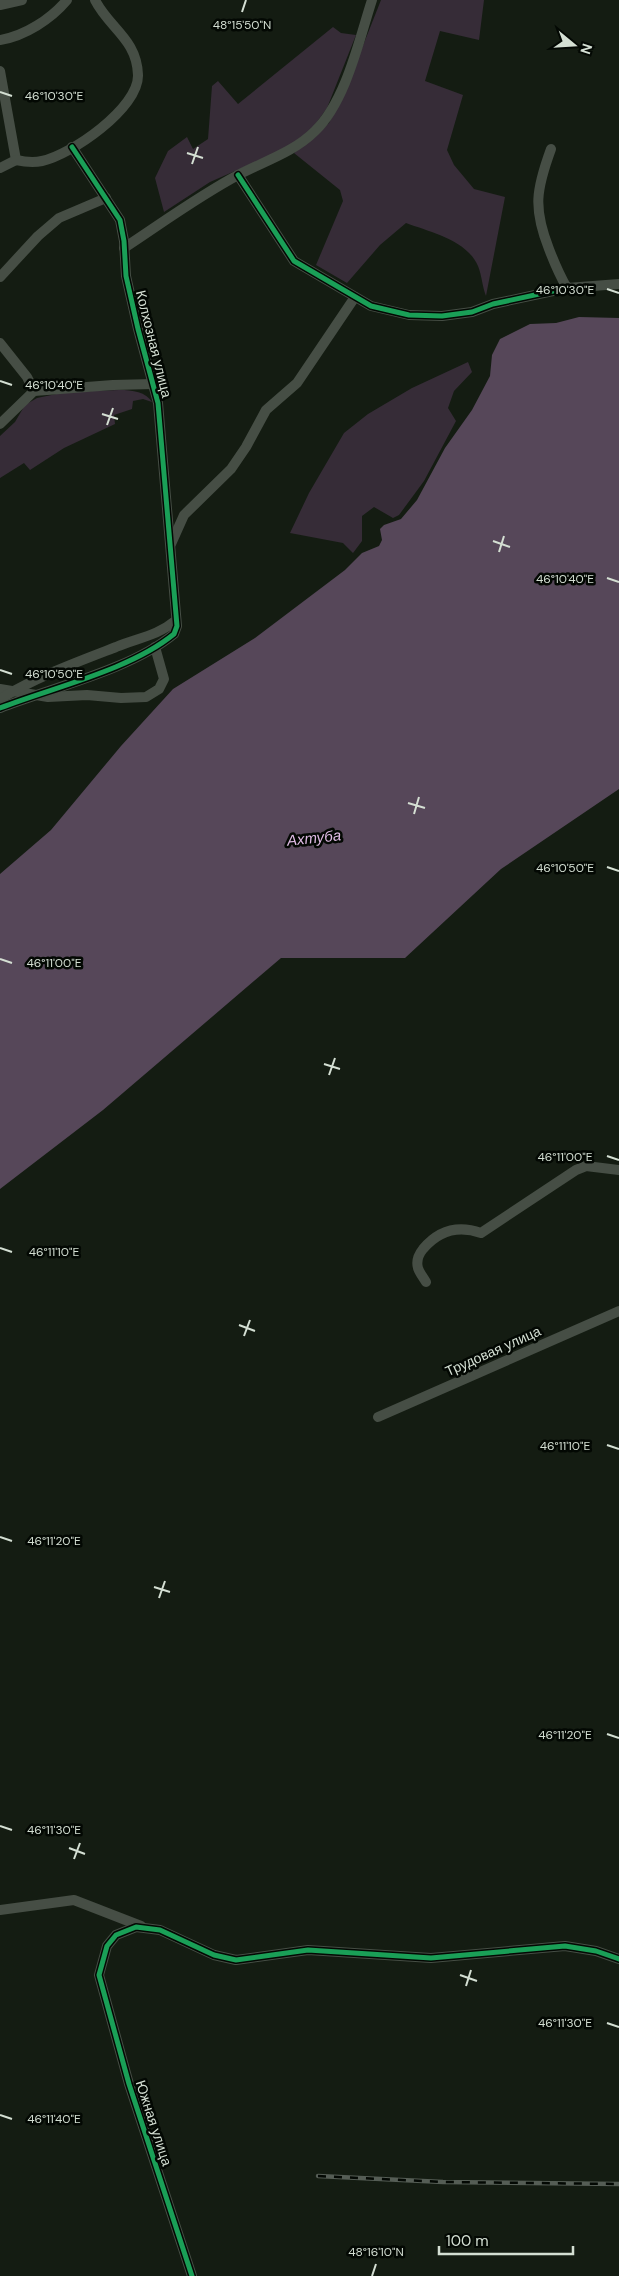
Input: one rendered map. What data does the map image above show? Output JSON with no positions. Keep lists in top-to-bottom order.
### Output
{
  "streets": {
    "street": ["Колхозная улица", "Трудовая улица", "Южная улица"]
  },
  "water": ["Ахтуба"],
  "scale_bar": "100 m",
  "north": "right",
  "coordinates": [
    "48°15'50\"N",
    "46°10'30\"E",
    "46°10'40\"E",
    "46°10'50\"E",
    "46°11'00\"E",
    "46°11'10\"E",
    "46°11'20\"E",
    "46°11'30\"E",
    "46°11'40\"E",
    "48°16'10\"N"
  ]
}
